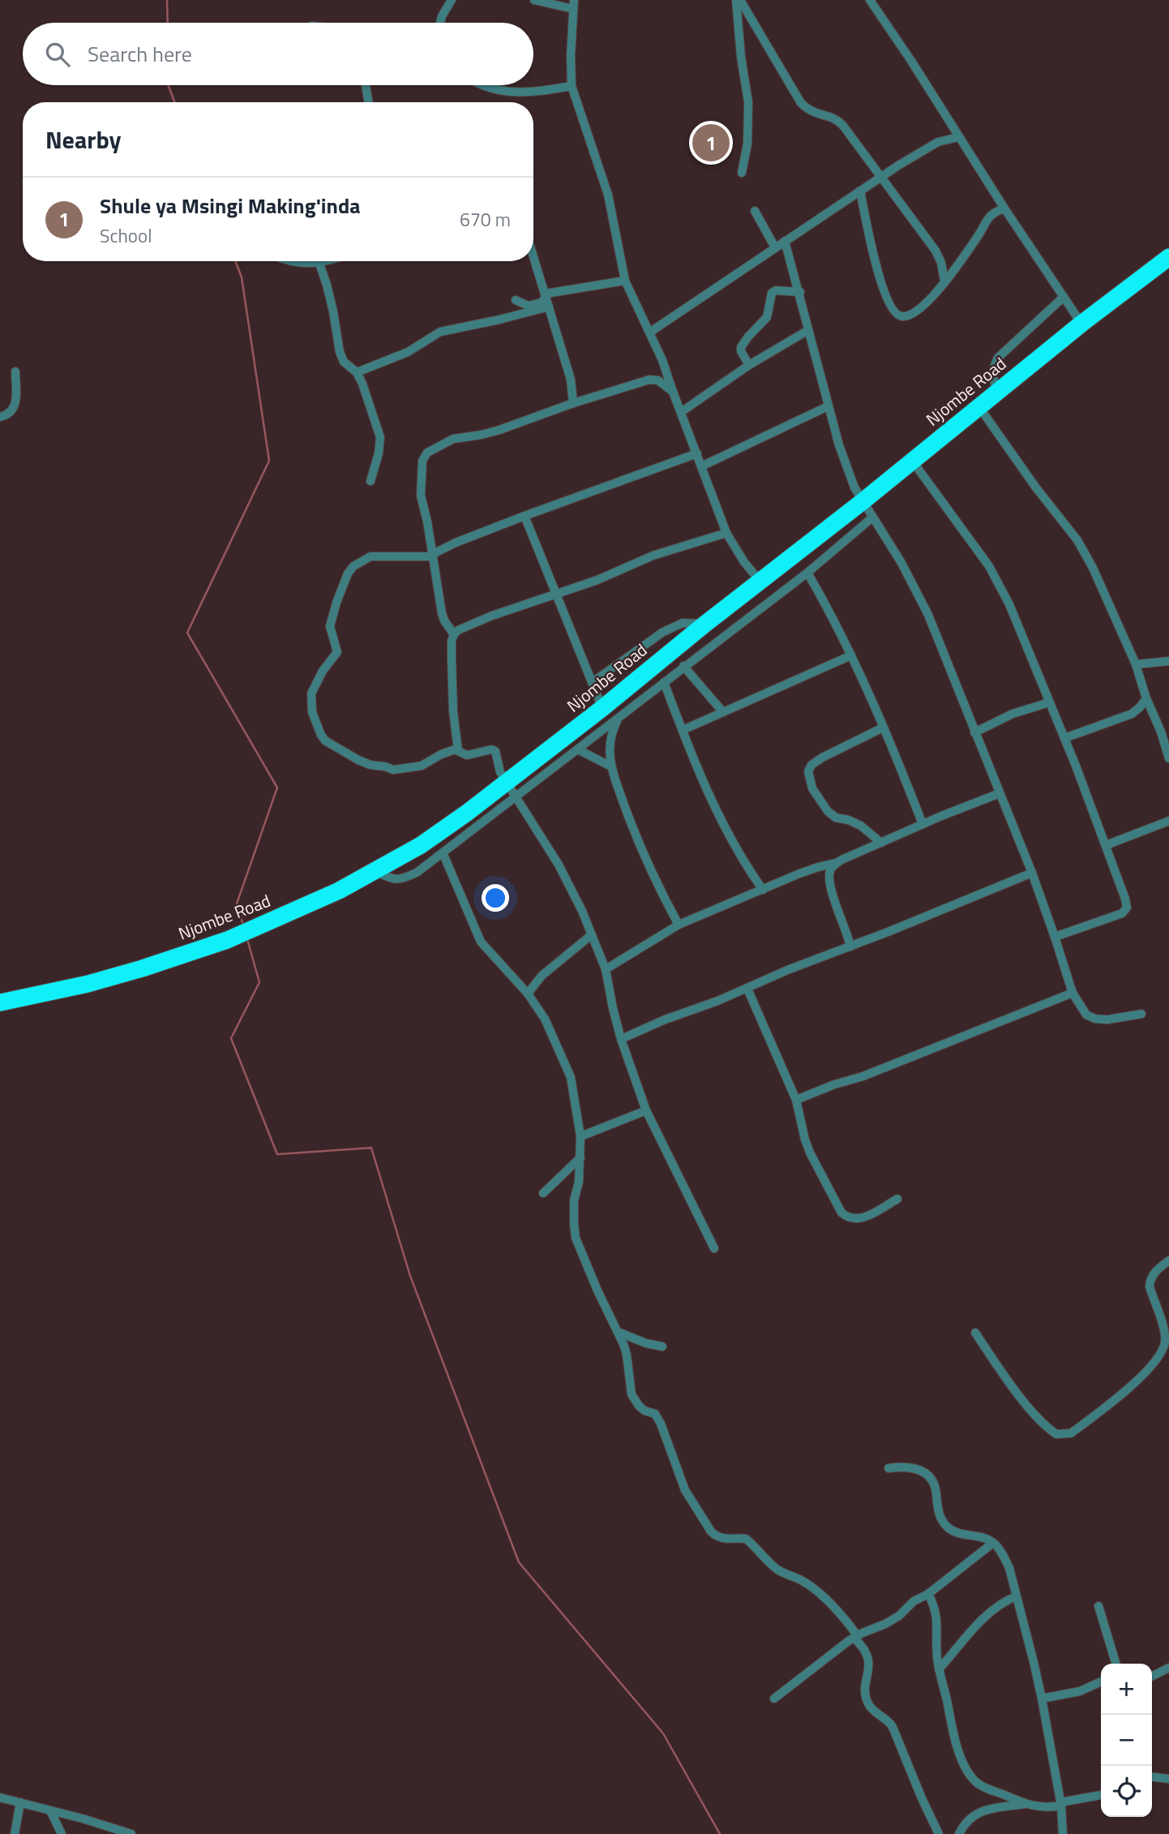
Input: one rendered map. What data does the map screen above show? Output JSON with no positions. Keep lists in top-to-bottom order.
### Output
{
  "streets": {
    "highway": ["Njombe Road"]
  },
  "page": {
    "search": "Search here",
    "heading": "Nearby",
    "pins": "1",
    "list": [
      {
        "mark": "1",
        "name": "Shule ya Msingi Making'inda",
        "note": "School",
        "value": "670 m"
      }
    ],
    "map_buttons": ["+", "−"]
  }
}
